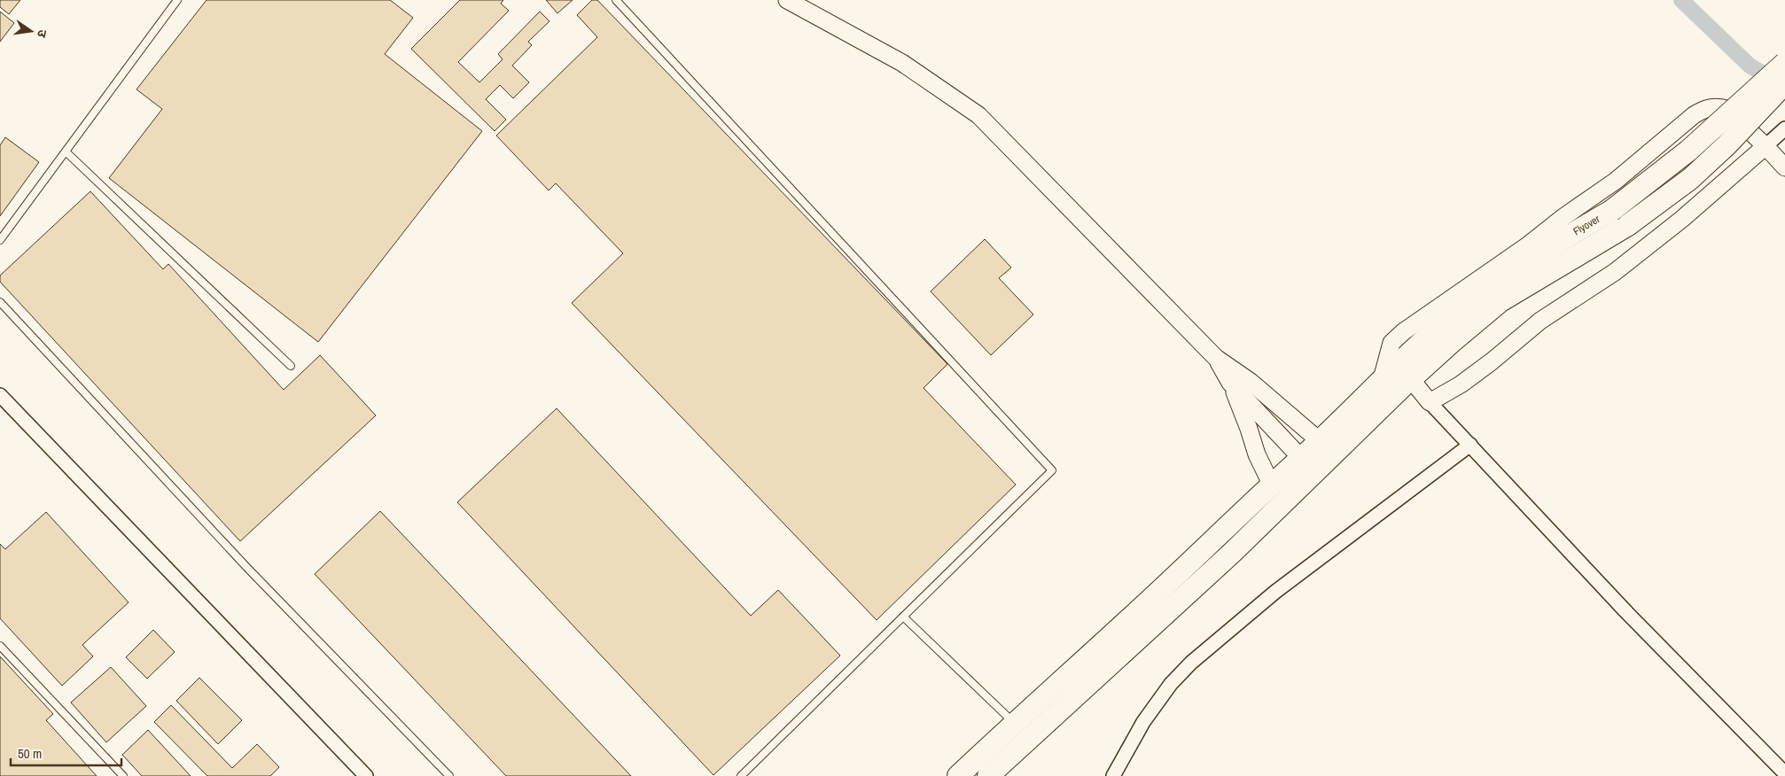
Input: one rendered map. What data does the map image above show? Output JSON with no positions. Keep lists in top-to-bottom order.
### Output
{
  "streets": {
    "main road": ["Flyover"]
  },
  "scale_bar": "50 m",
  "north": "right"
}
